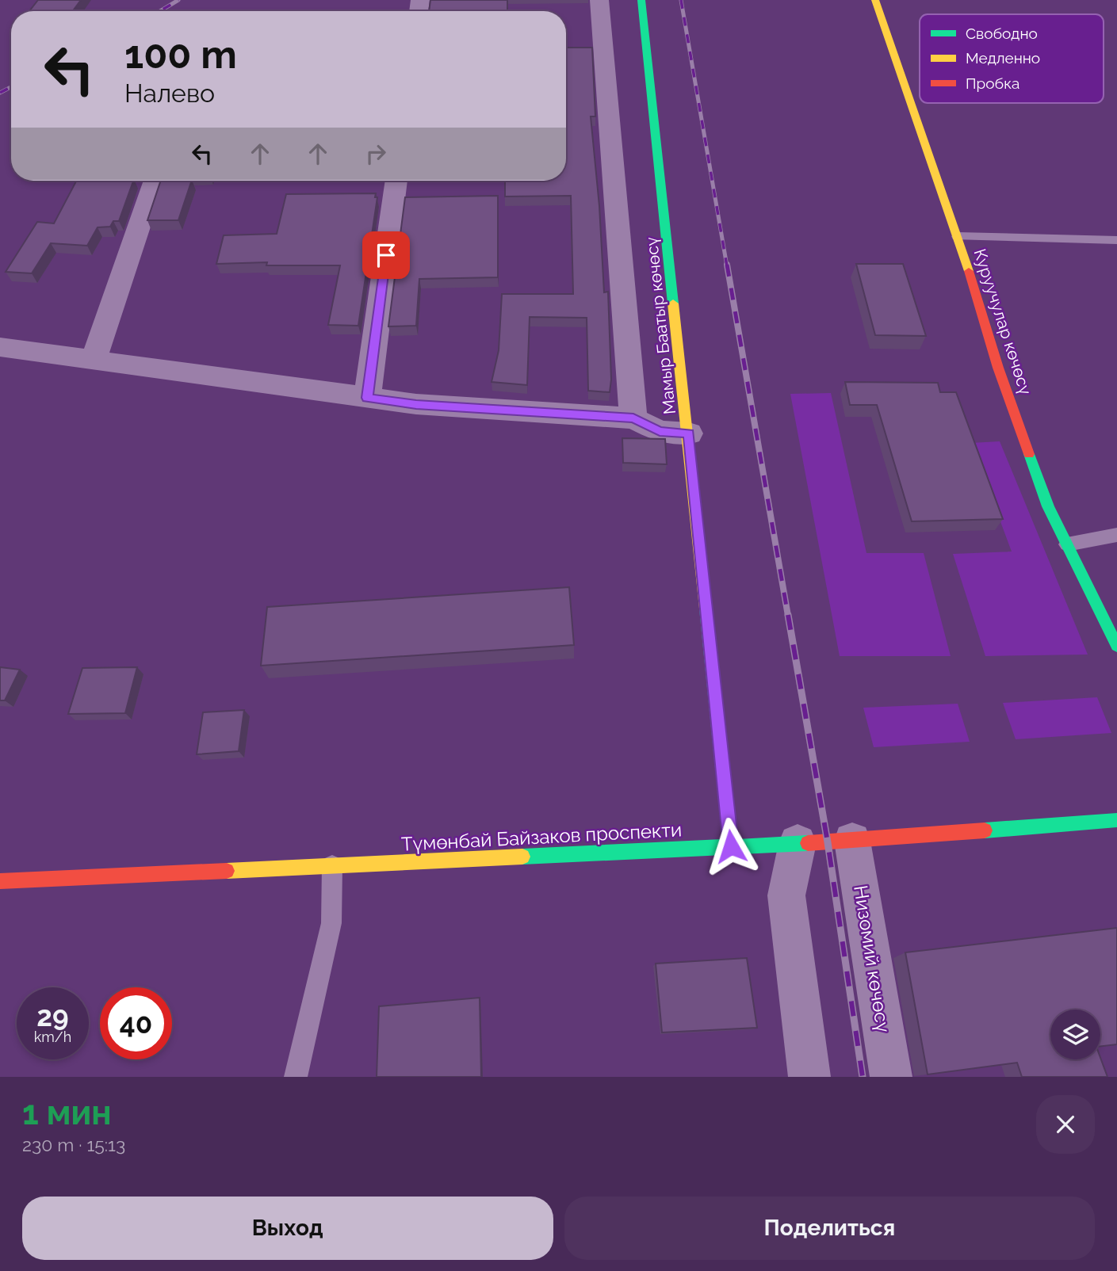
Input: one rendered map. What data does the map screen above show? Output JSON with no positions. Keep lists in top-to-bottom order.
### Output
{
  "streets": {
    "main road": ["Куруучулар көчөсү", "Мамыр Баатыр көчөсү", "Түмөнбай Байзаков проспекти"],
    "street": ["Низомий көчөсү"]
  },
  "crossings": [
    ["Мамыр Баатыр көчөсү", "Түмөнбай Байзаков проспекти"],
    ["Түмөнбай Байзаков проспекти", "Низомий көчөсү"]
  ],
  "legend": ["Свободно", "Медленно", "Пробка"],
  "page": {
    "turn": ["100 m", "Налево"],
    "speed": "29 km/h",
    "limit": "40",
    "heading": ["1 мин", "230 m · 15:13"],
    "buttons": ["Выход", "Поделиться"]
  }
}
